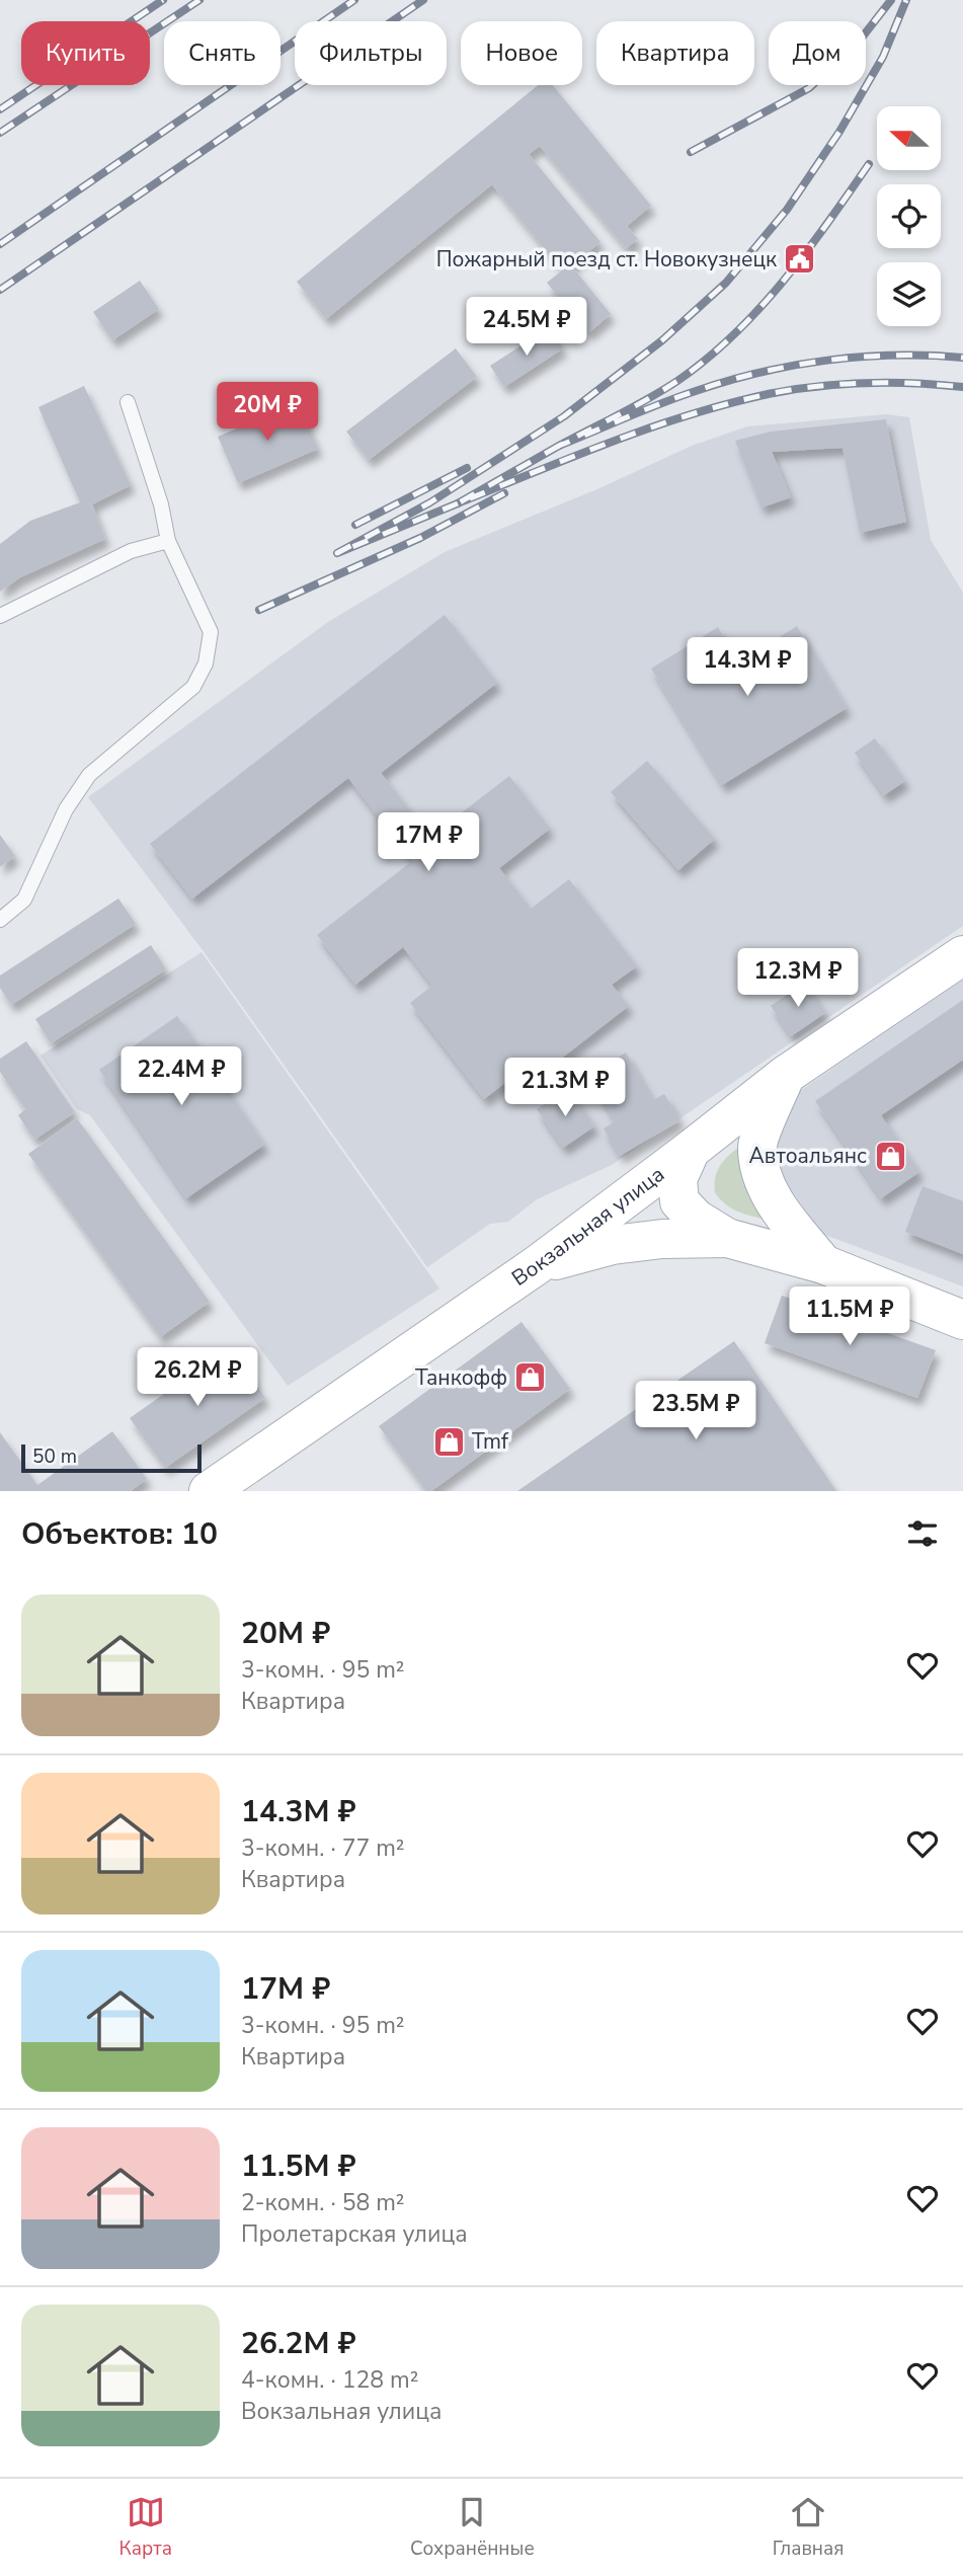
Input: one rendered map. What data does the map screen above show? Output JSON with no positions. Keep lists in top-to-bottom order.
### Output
{
  "streets": {
    "main road": ["Вокзальная улица"]
  },
  "places": {
    "public building": ["Пожарный поезд ст. Новокузнецк"],
    "shop": ["Автоальянс", "Танкофф", "Tmf"]
  },
  "scale_bar": "50 m",
  "north": "left",
  "page": {
    "chip": [
      "Купить",
      "Снять",
      "Фильтры",
      "Новое",
      "Квартира",
      "Дом"
    ],
    "price": [
      "24.5M ₽",
      "20M ₽",
      "14.3M ₽",
      "17M ₽",
      "12.3M ₽",
      "22.4M ₽",
      "21.3M ₽",
      "11.5M ₽",
      "26.2M ₽",
      "23.5M ₽"
    ],
    "scale": "50 m",
    "heading": "Объектов: 10",
    "list": [
      {
        "name": "20M ₽",
        "note": "3-комн. · 95 m² · Квартира"
      },
      {
        "name": "14.3M ₽",
        "note": "3-комн. · 77 m² · Квартира"
      },
      {
        "name": "17M ₽",
        "note": "3-комн. · 95 m² · Квартира"
      },
      {
        "name": "11.5M ₽",
        "note": "2-комн. · 58 m² · Пролетарская улица"
      },
      {
        "name": "26.2M ₽",
        "note": "4-комн. · 128 m² · Вокзальная улица"
      }
    ],
    "tabs": ["Карта", "Сохранённые", "Главная"]
  }
}
